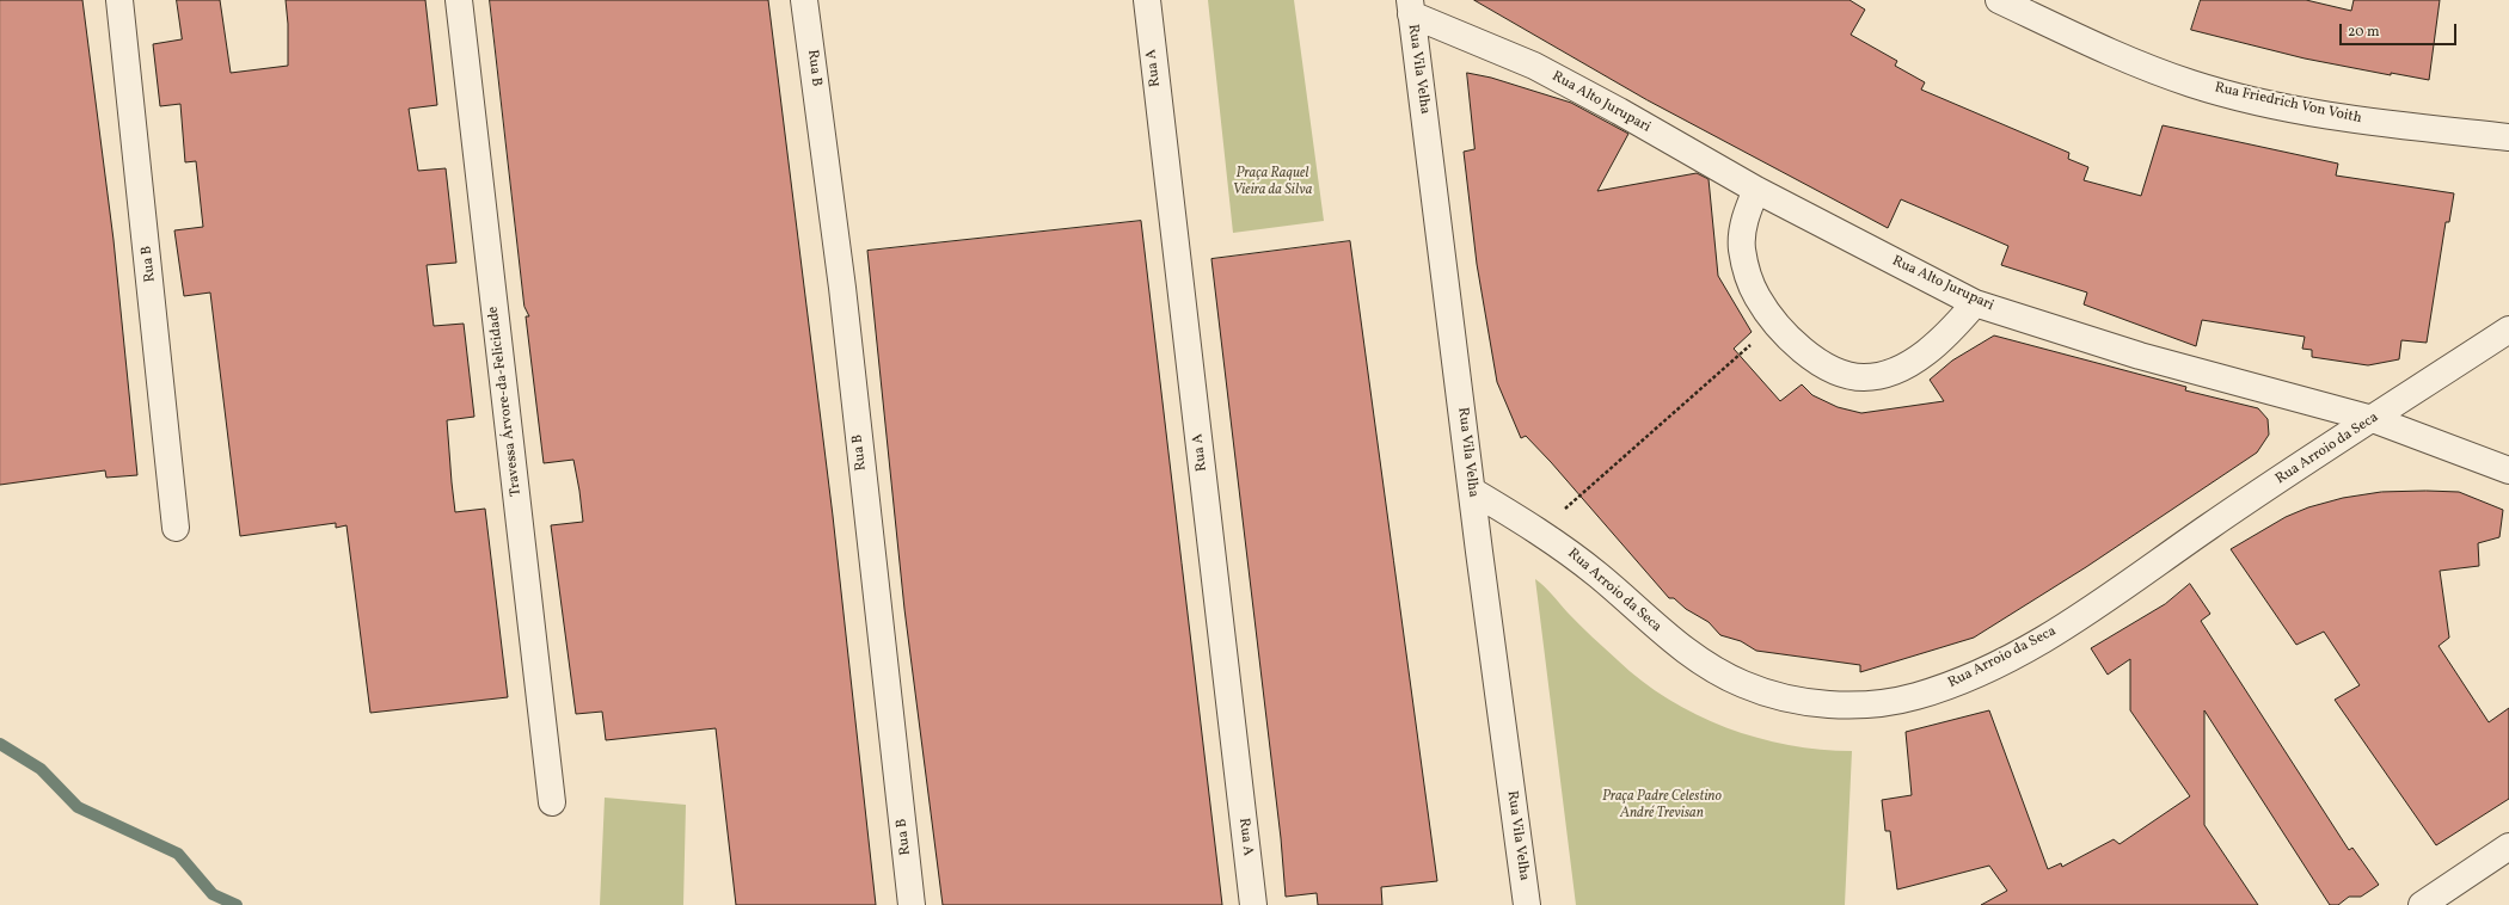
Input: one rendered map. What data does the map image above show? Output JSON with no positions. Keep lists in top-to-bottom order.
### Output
{
  "streets": {
    "street": [
      "Rua B",
      "Rua A",
      "Rua Vila Velha",
      "Rua Alto Jurupari",
      "Rua Friedrich Von Voith",
      "Travessa Árvore-da-Felicidade",
      "Rua Arroio da Seca"
    ]
  },
  "crossings": [
    ["Rua Vila Velha", "Rua Alto Jurupari"],
    ["Rua Vila Velha", "Rua Arroio da Seca"],
    ["Rua Alto Jurupari", "Rua Arroio da Seca"]
  ],
  "parks": ["Praça Raquel Vieira da Silva", "Praça Padre Celestino André Trevisan"],
  "scale_bar": "20 m"
}
